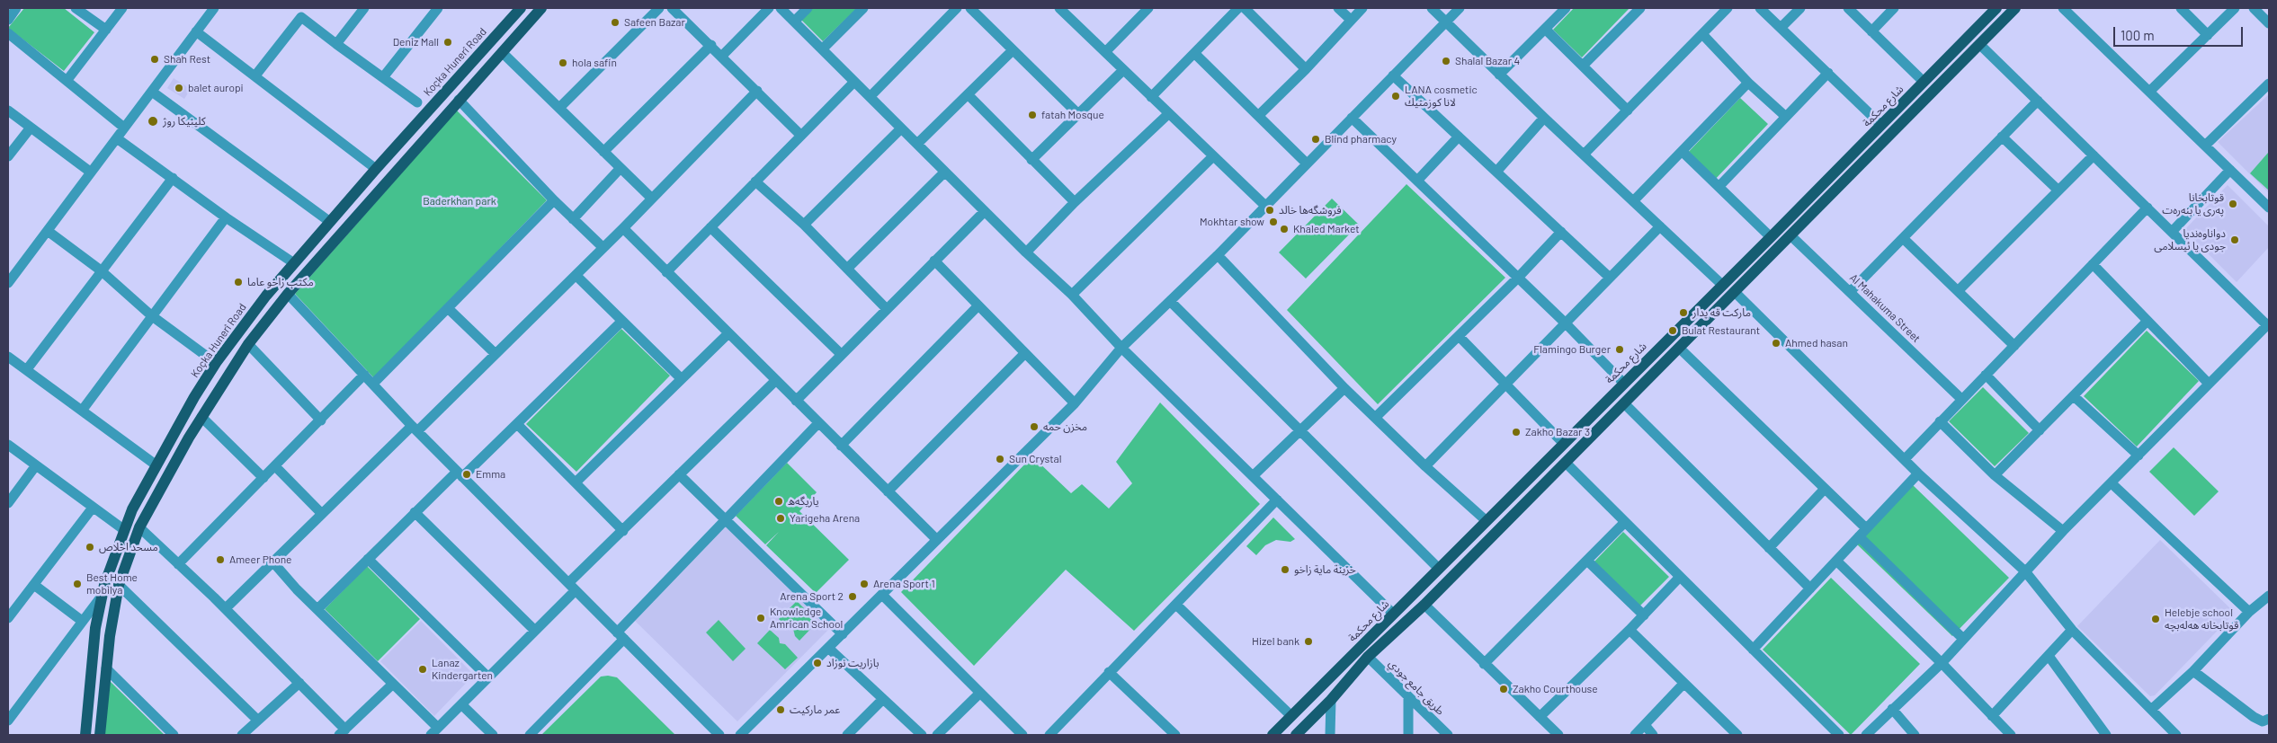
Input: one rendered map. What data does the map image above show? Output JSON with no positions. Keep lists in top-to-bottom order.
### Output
{
  "streets": {
    "main road": ["Koçka Hunerî Road", "شارع محكمة"],
    "street": ["Al Mahakuma Street", "طريق جامع جودي"]
  },
  "crossings": [
    ["شارع محكمة", "Al Mahakuma Street"],
    ["شارع محكمة", "طريق جامع جودي"]
  ],
  "parks": ["Baderkhan park"],
  "places": [
    "Safeen Bazar",
    "Deniz Mall",
    "Shah Rest",
    "Shalal Bazar 4",
    "hola safin",
    "balet auropi",
    "LANA cosmetic لانا کوزمتیك",
    "fatah Mosque",
    "كلينيكا روژ",
    "Blind pharmacy",
    "قوتابخانا پەری یا بنەرەت",
    "فروشگەها خالد",
    "Mokhtar show",
    "Khaled Market",
    "دواناوەندیا جودی یا ئیسلامی",
    "مكتب زاخو عاما",
    "ماركت قه يدار",
    "Bulat Restaurant",
    "Ahmed hasan",
    "Flamingo Burger",
    "مخزن حمه",
    "Zakho Bazar 3",
    "Sun Crystal",
    "Emma",
    "یاریگه‌ه",
    "Yarigeha Arena",
    "مسحد اخلاص",
    "Ameer Phone",
    "خزينة ماية زاخو",
    "Best Home mobilya",
    "Arena Sport 1",
    "Arena Sport 2",
    "Knowledge Amrican School",
    "Helebje school قوتابخانە هەلەبچە",
    "Hizel bank",
    "بازاريت نوزاد",
    "Lanaz Kindergarten",
    "Zakho Courthouse",
    "عمر ماركيت"
  ],
  "scale_bar": "100 m"
}
